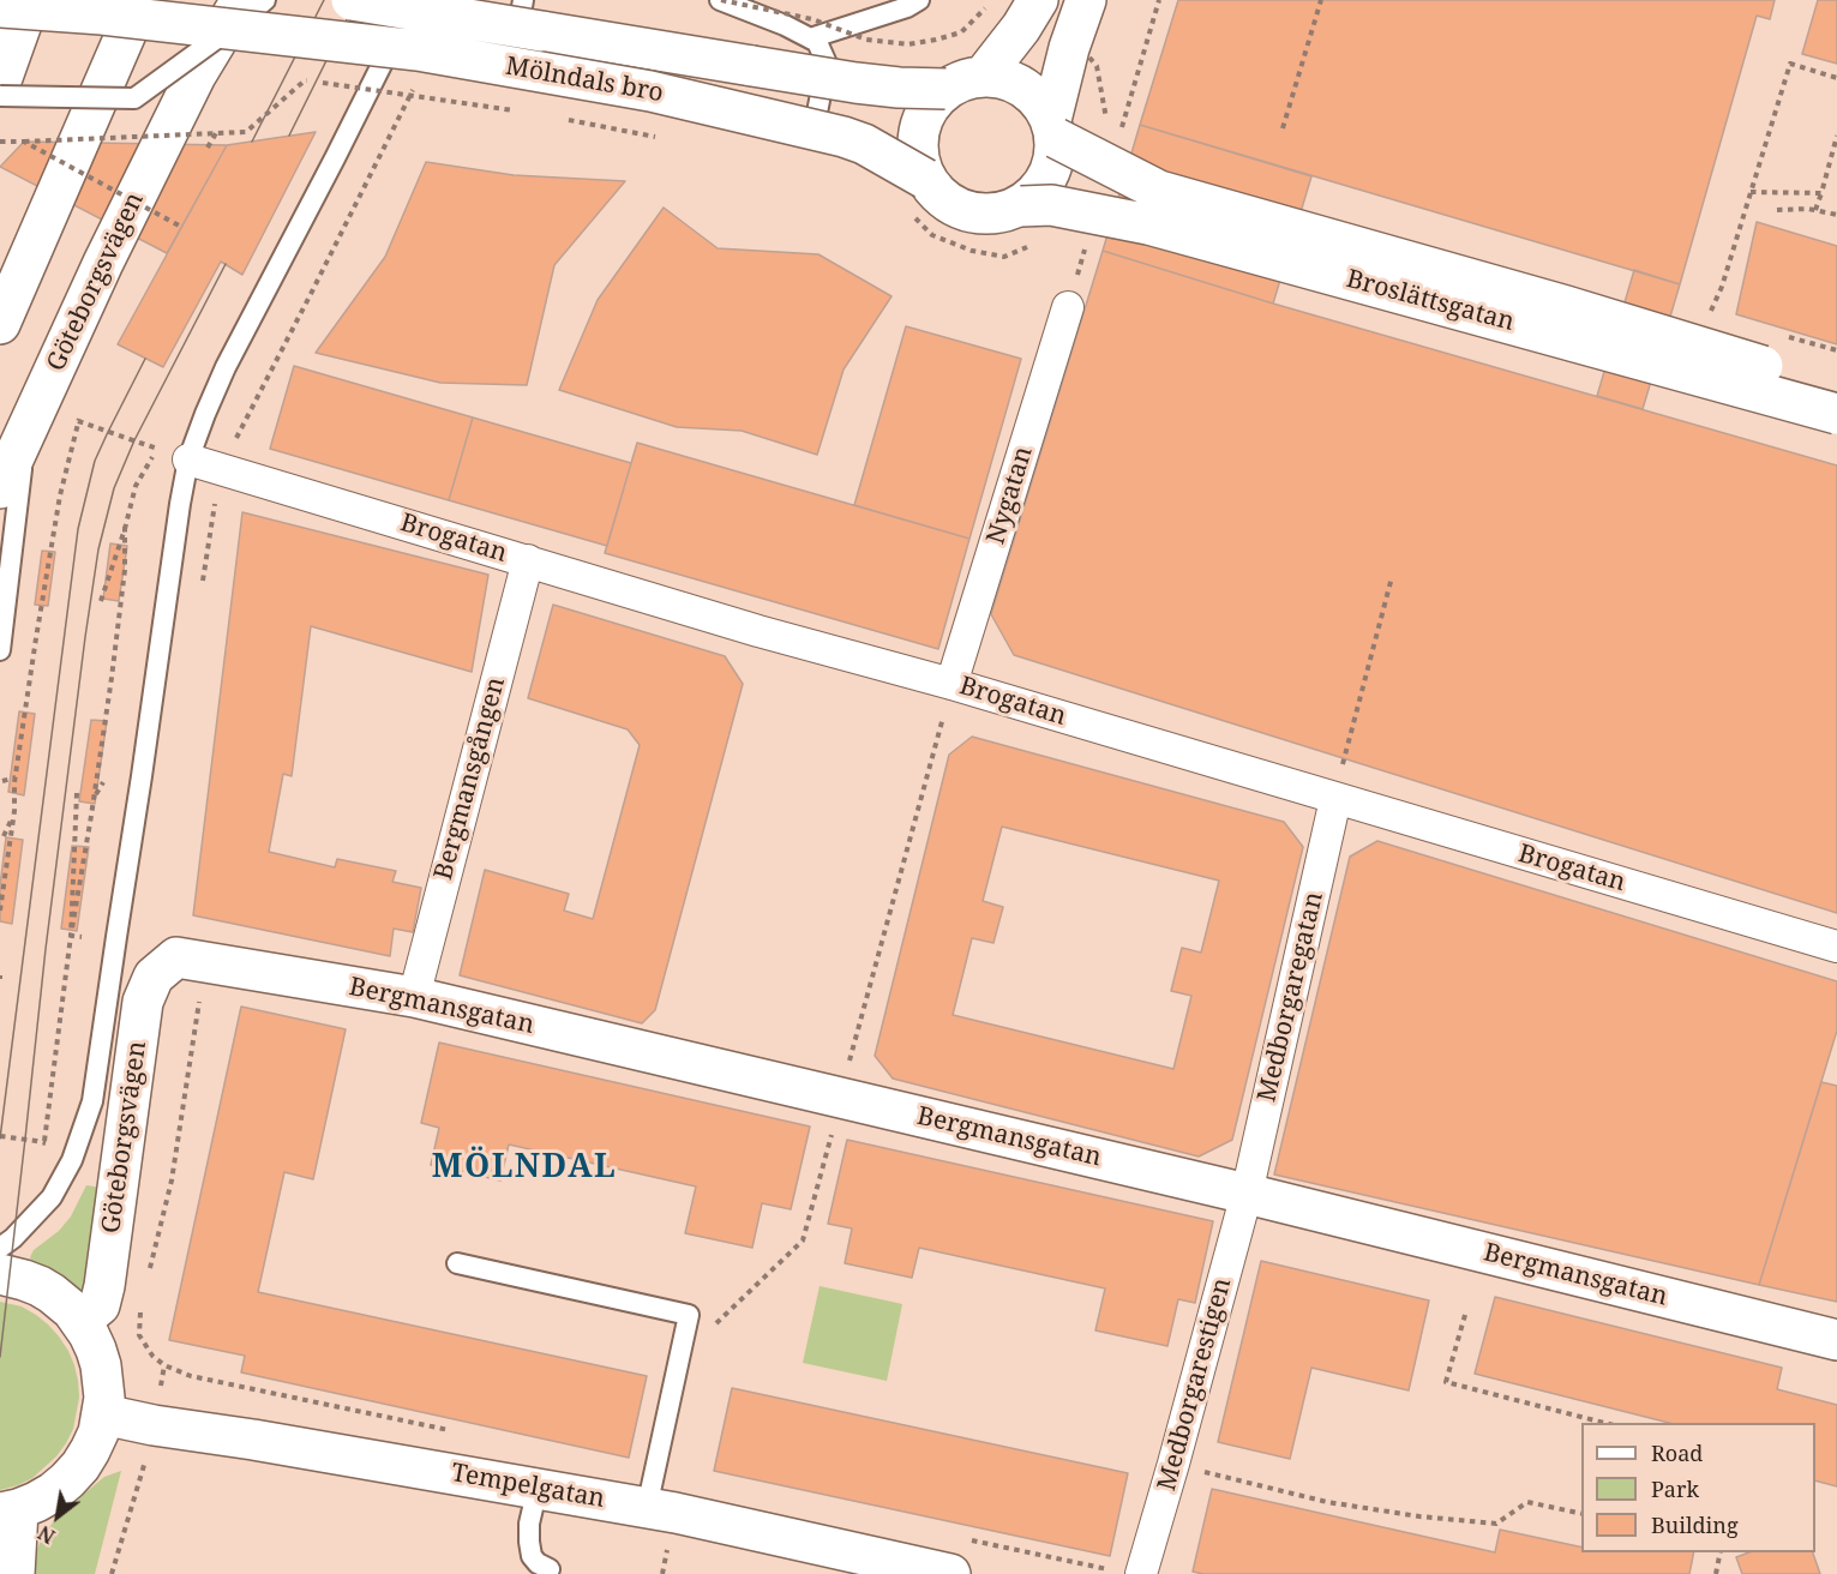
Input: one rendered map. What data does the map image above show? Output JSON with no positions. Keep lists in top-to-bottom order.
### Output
{
  "streets": {
    "main road": [
      "Mölndals bro",
      "Göteborgsvägen",
      "Broslättsgatan",
      "Bergmansgatan",
      "Tempelgatan"
    ],
    "street": [
      "Nygatan",
      "Brogatan",
      "Bergmansgången",
      "Medborgaregatan",
      "Medborgarestigen"
    ]
  },
  "crossings": [
    ["Mölndals bro", "Göteborgsvägen"],
    ["Mölndals bro", "Broslättsgatan"],
    ["Göteborgsvägen", "Bergmansgatan"],
    ["Nygatan", "Brogatan"],
    ["Brogatan", "Bergmansgången"],
    ["Brogatan", "Medborgaregatan"],
    ["Bergmansgången", "Bergmansgatan"],
    ["Medborgaregatan", "Bergmansgatan"],
    ["Medborgaregatan", "Medborgarestigen"],
    ["Bergmansgatan", "Medborgarestigen"]
  ],
  "districts": ["MÖLNDAL"],
  "legend": ["Road", "Park", "Building"],
  "north": "bottom left"
}
